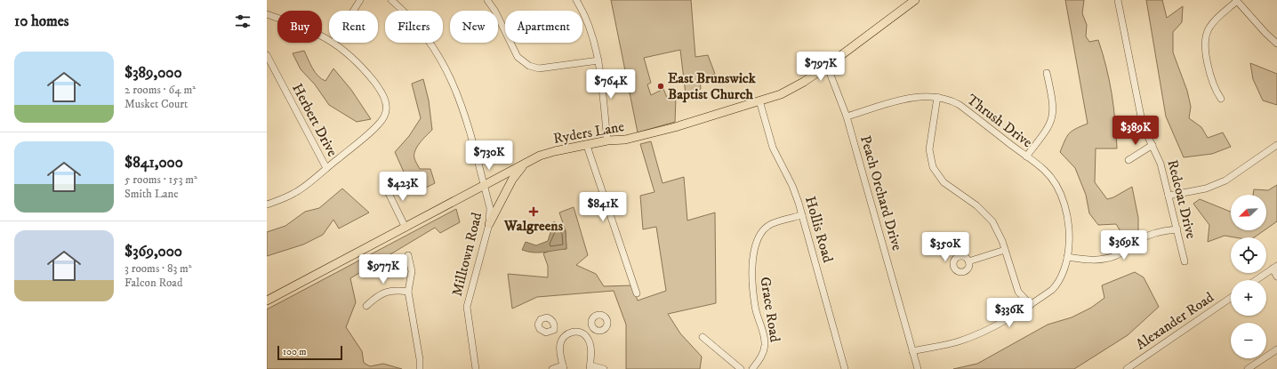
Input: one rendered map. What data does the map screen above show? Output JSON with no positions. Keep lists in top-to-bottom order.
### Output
{
  "streets": {
    "main road": ["Ryders Lane"],
    "street": [
      "Herbert Drive",
      "Thrush Drive",
      "Peach Orchard Drive",
      "Redcoat Drive",
      "Hollis Road",
      "Milltown Road",
      "Grace Road",
      "Alexander Road"
    ]
  },
  "crossings": [
    ["Thrush Drive", "Peach Orchard Drive"],
    ["Ryders Lane", "Peach Orchard Drive"],
    ["Ryders Lane", "Hollis Road"],
    ["Ryders Lane", "Milltown Road"],
    ["Hollis Road", "Grace Road"]
  ],
  "places": {
    "other": ["East Brunswick Baptist Church"],
    "health": ["Walgreens"]
  },
  "scale_bar": "100 m",
  "north": "bottom left",
  "page": {
    "heading": "10 homes",
    "chip": [
      "Buy",
      "Rent",
      "Filters",
      "New",
      "Apartment"
    ],
    "list": [
      {
        "name": "$389,000",
        "note": "2 rooms · 64 m² · Musket Court"
      },
      {
        "name": "$841,000",
        "note": "5 rooms · 153 m² · Smith Lane"
      },
      {
        "name": "$369,000",
        "note": "3 rooms · 83 m² · Falcon Road"
      }
    ],
    "price": [
      "$797K",
      "$764K",
      "$389K",
      "$730K",
      "$423K",
      "$841K",
      "$369K",
      "$350K",
      "$977K",
      "$336K"
    ],
    "map_buttons": ["+", "−"],
    "scale": "100 m"
  }
}
